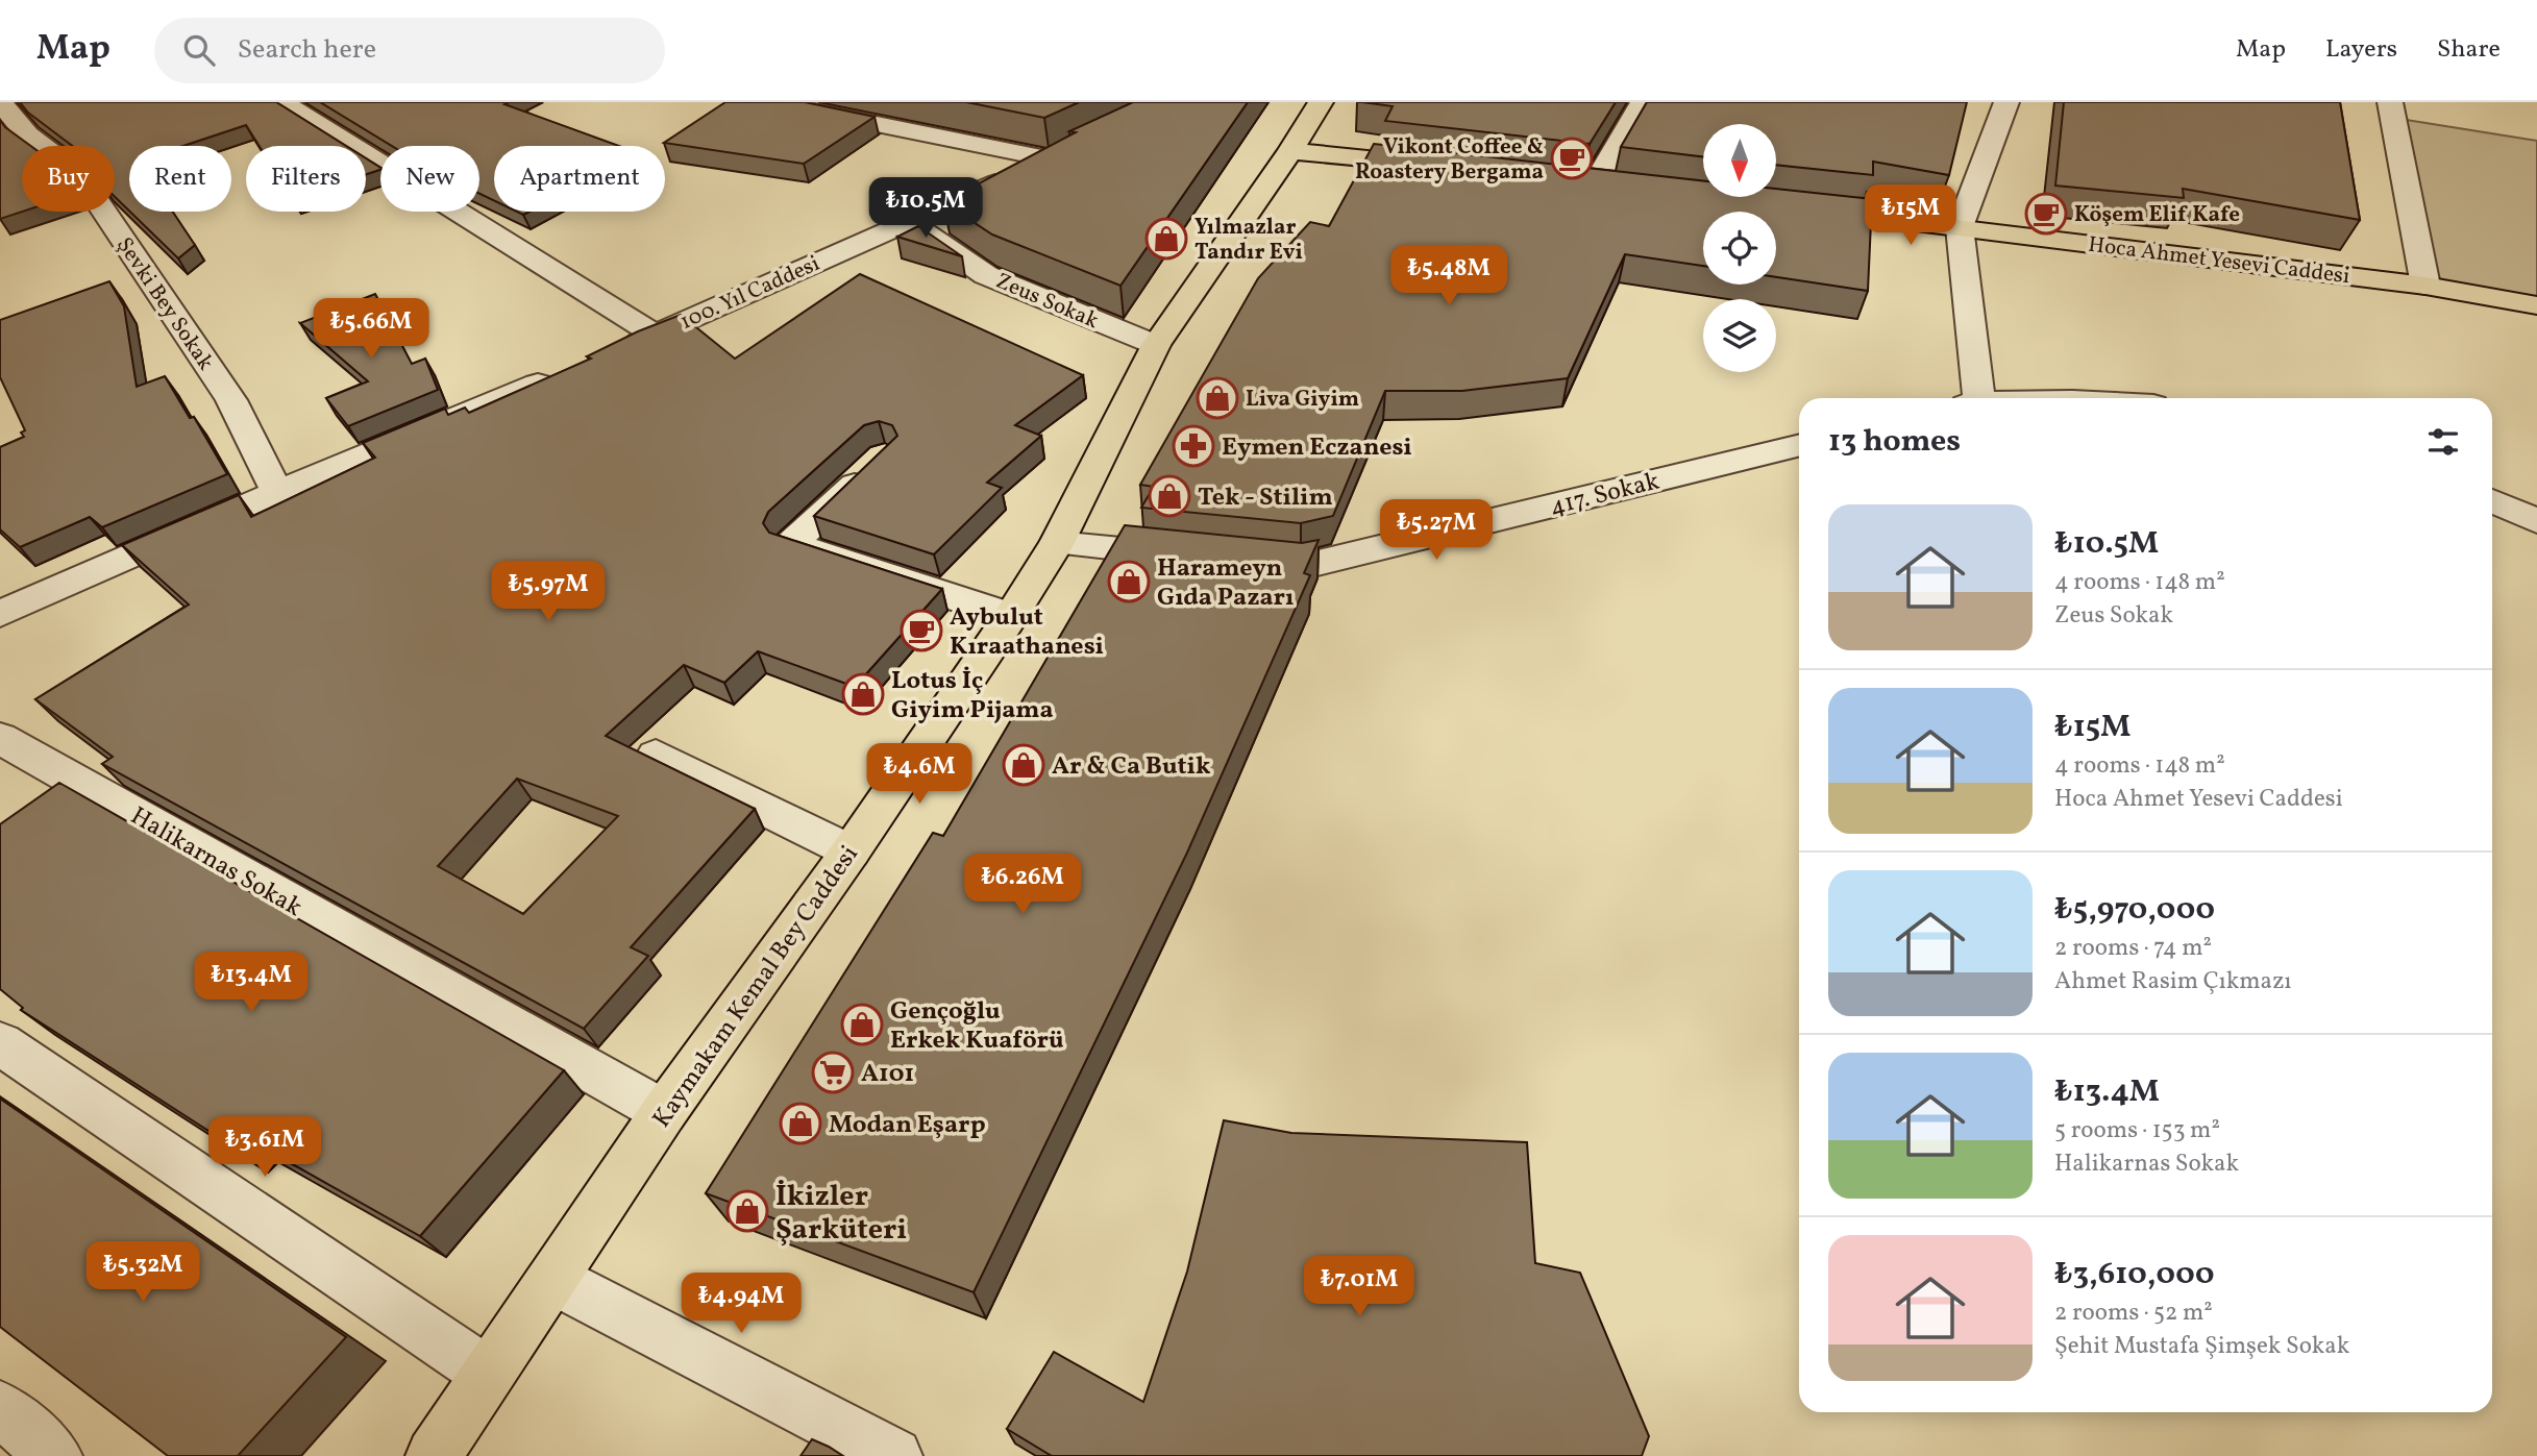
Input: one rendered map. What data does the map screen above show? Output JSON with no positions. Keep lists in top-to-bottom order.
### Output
{
  "streets": {
    "main road": ["Hoca Ahmet Yesevi Caddesi", "Kaymakam Kemal Bey Caddesi"],
    "street": [
      "100. Yıl Caddesi",
      "Zeus Sokak",
      "Şevki Bey Sokak",
      "417. Sokak",
      "Halikarnas Sokak"
    ]
  },
  "crossings": [
    ["100. Yıl Caddesi", "Zeus Sokak"],
    ["Zeus Sokak", "Kaymakam Kemal Bey Caddesi"],
    ["417. Sokak", "Kaymakam Kemal Bey Caddesi"],
    ["Halikarnas Sokak", "Kaymakam Kemal Bey Caddesi"]
  ],
  "places": {
    "cafe": ["Vikont Coffee & Roastery Bergama", "Köşem Elif Kafe", "Aybulut Kıraathanesi"],
    "shop": [
      "Yılmazlar Tandır Evi",
      "Liva Giyim",
      "Tek - Stilim",
      "Harameyn Gıda Pazarı",
      "Lotus İç Giyim Pijama",
      "Ar & Ca Butik",
      "Gençoğlu Erkek Kuaförü",
      "Modan Eşarp",
      "İkizler Şarküteri"
    ],
    "pharmacy": ["Eymen Eczanesi"],
    "supermarket": ["A101"]
  },
  "north": "bottom",
  "page": {
    "header": "Map",
    "search": "Search here",
    "nav": ["Map", "Layers", "Share"],
    "chip": [
      "Buy",
      "Rent",
      "Filters",
      "New",
      "Apartment"
    ],
    "price": [
      "₺10.5M",
      "₺15M",
      "₺5.48M",
      "₺5.66M",
      "₺5.27M",
      "₺5.97M",
      "₺4.6M",
      "₺6.26M",
      "₺13.4M",
      "₺3.61M",
      "₺5.32M",
      "₺7.01M",
      "₺4.94M"
    ],
    "heading": "13 homes",
    "list": [
      {
        "name": "₺10.5M",
        "note": "4 rooms · 148 m² · Zeus Sokak"
      },
      {
        "name": "₺15M",
        "note": "4 rooms · 148 m² · Hoca Ahmet Yesevi Caddesi"
      },
      {
        "name": "₺5,970,000",
        "note": "2 rooms · 74 m² · Ahmet Rasim Çıkmazı"
      },
      {
        "name": "₺13.4M",
        "note": "5 rooms · 153 m² · Halikarnas Sokak"
      },
      {
        "name": "₺3,610,000",
        "note": "2 rooms · 52 m² · Şehit Mustafa Şimşek Sokak"
      }
    ]
  }
}
